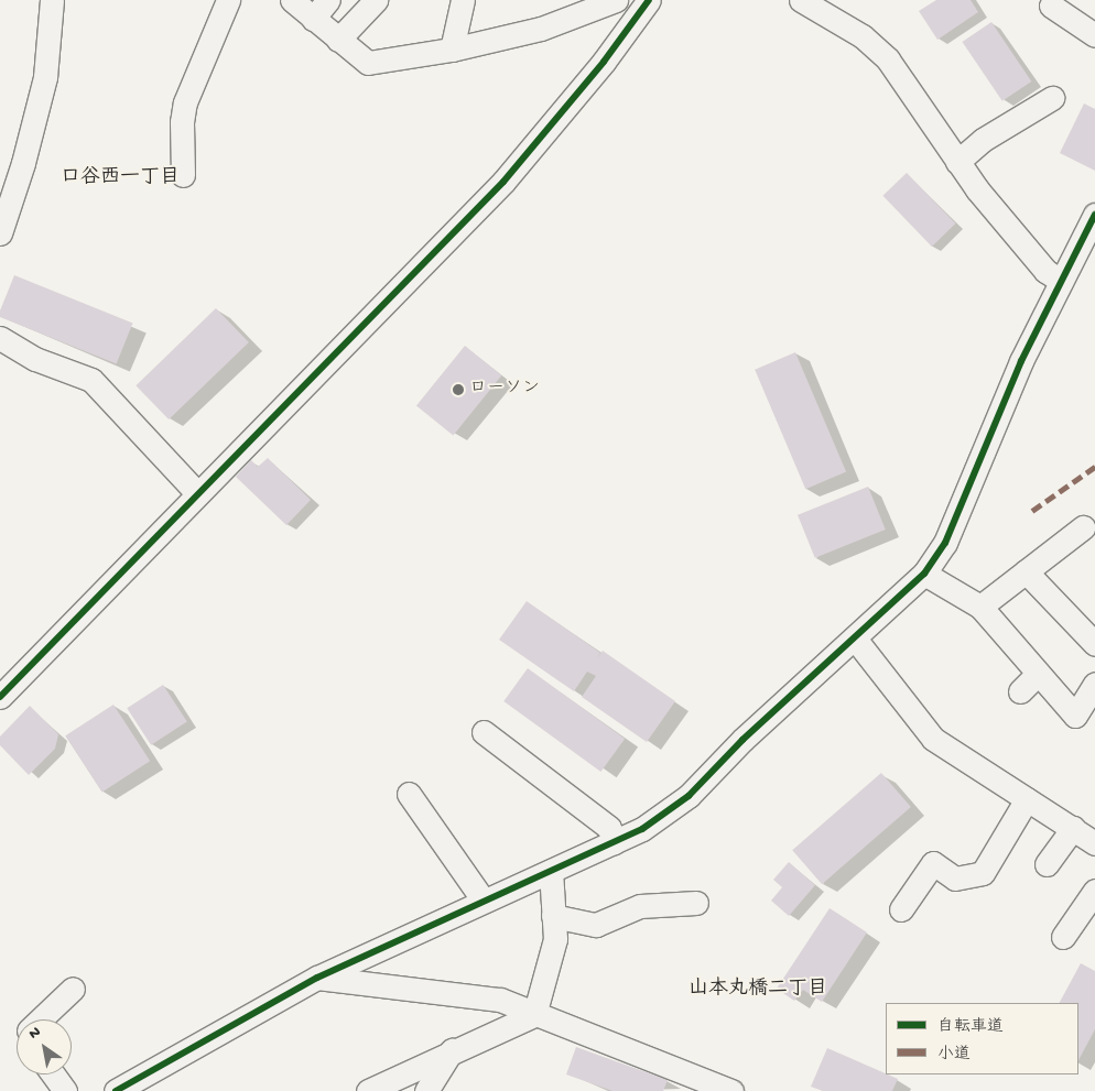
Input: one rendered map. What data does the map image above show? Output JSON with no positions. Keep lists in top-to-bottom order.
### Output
{
  "districts": ["口谷西一丁目", "山本丸橋二丁目"],
  "places": ["ローソン"],
  "legend": ["自転車道", "小道"],
  "north": "top left"
}
